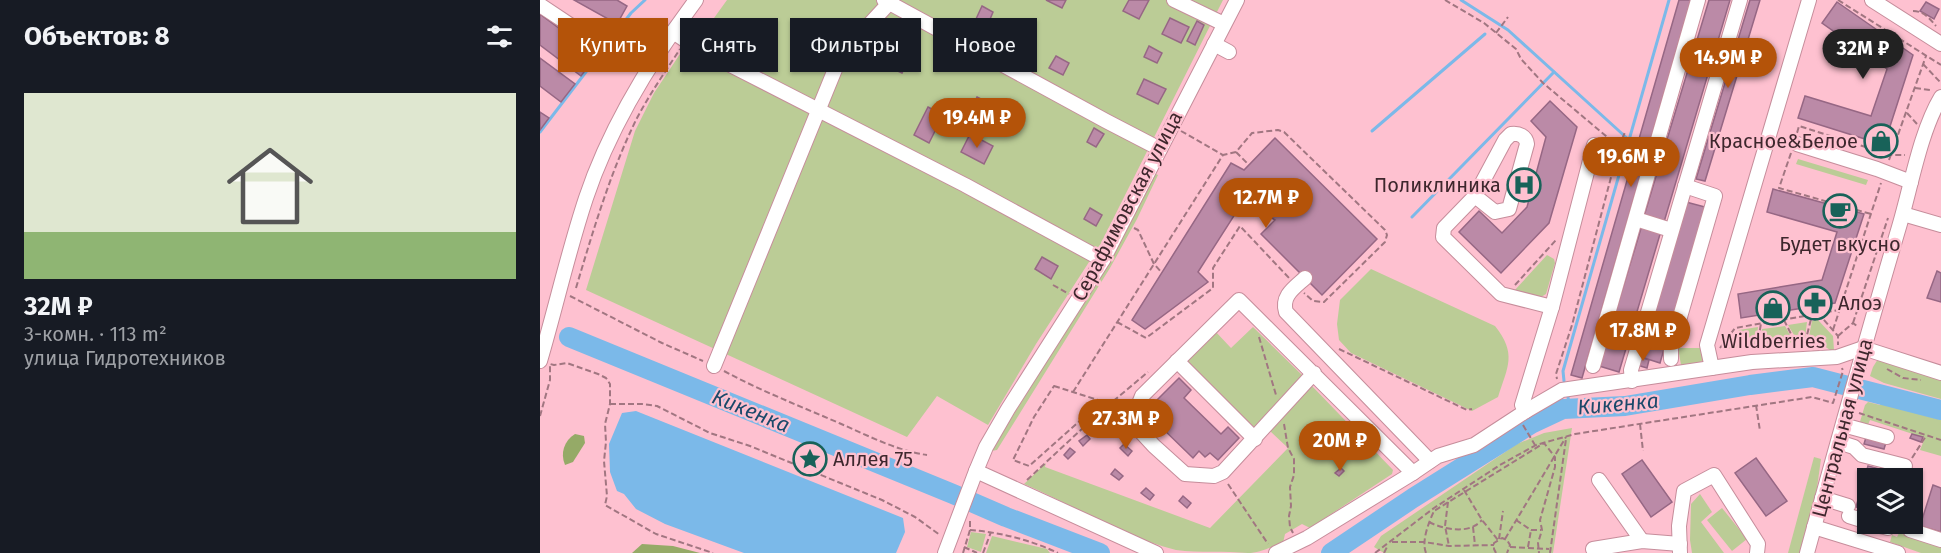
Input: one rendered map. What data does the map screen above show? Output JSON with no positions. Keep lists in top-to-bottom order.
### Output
{
  "streets": {
    "street": ["Серафимовская улица", "Центральная улица"]
  },
  "water": ["Кикенка"],
  "places": {
    "shop": ["Красное&Белое", "Wildberries"],
    "hospital": ["Поликлиника"],
    "cafe": ["Будет вкусно"],
    "pharmacy": ["Алоэ"],
    "place": ["Аллея 75"]
  },
  "page": {
    "heading": "Объектов: 8",
    "chip": [
      "Купить",
      "Снять",
      "Фильтры",
      "Новое"
    ],
    "price": [
      "32M ₽",
      "14.9M ₽",
      "19.4M ₽",
      "19.6M ₽",
      "12.7M ₽",
      "17.8M ₽",
      "27.3M ₽",
      "20M ₽"
    ],
    "list": [
      {
        "name": "32M ₽",
        "note": "3-комн. · 113 m² · улица Гидротехников"
      }
    ]
  }
}
